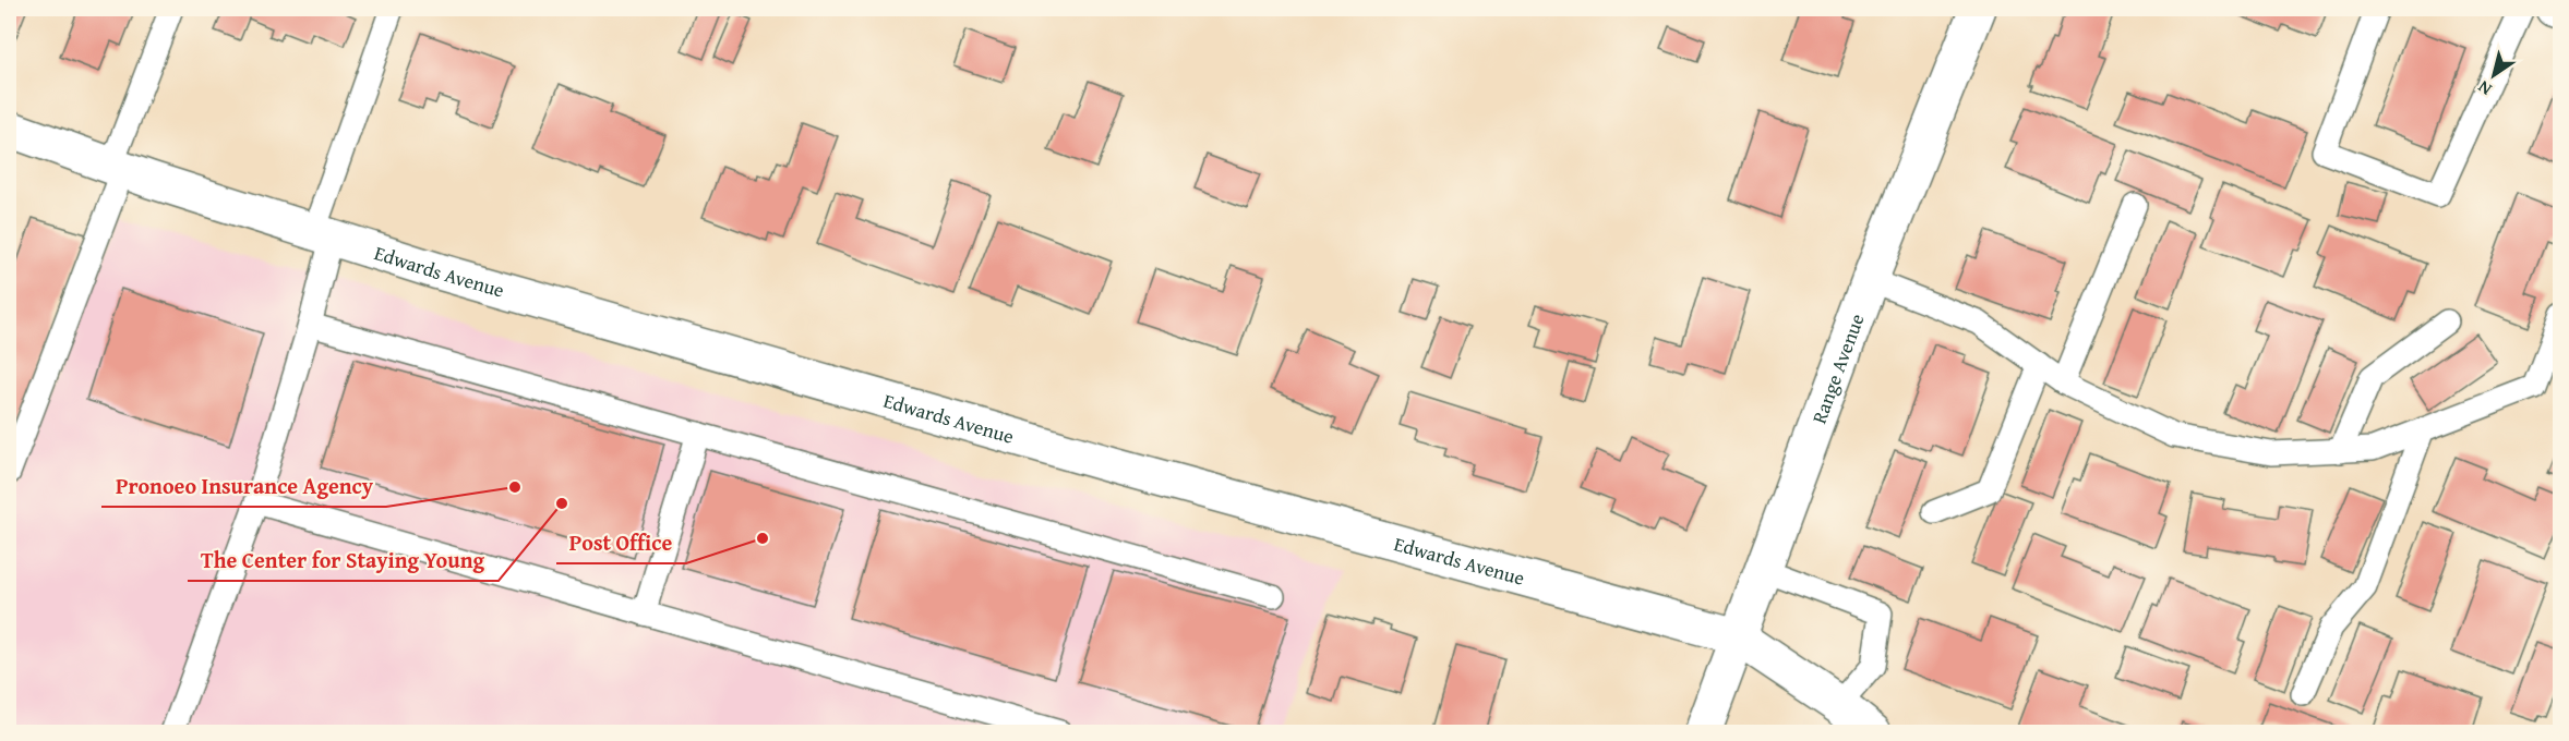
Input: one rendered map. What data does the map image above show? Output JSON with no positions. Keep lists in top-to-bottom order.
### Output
{
  "streets": {
    "street": ["Edwards Avenue", "Range Avenue"]
  },
  "crossings": [
    ["Edwards Avenue", "Range Avenue"]
  ],
  "places": ["Pronoeo Insurance Agency", "The Center for Staying Young", "Post Office"],
  "north": "bottom left"
}
